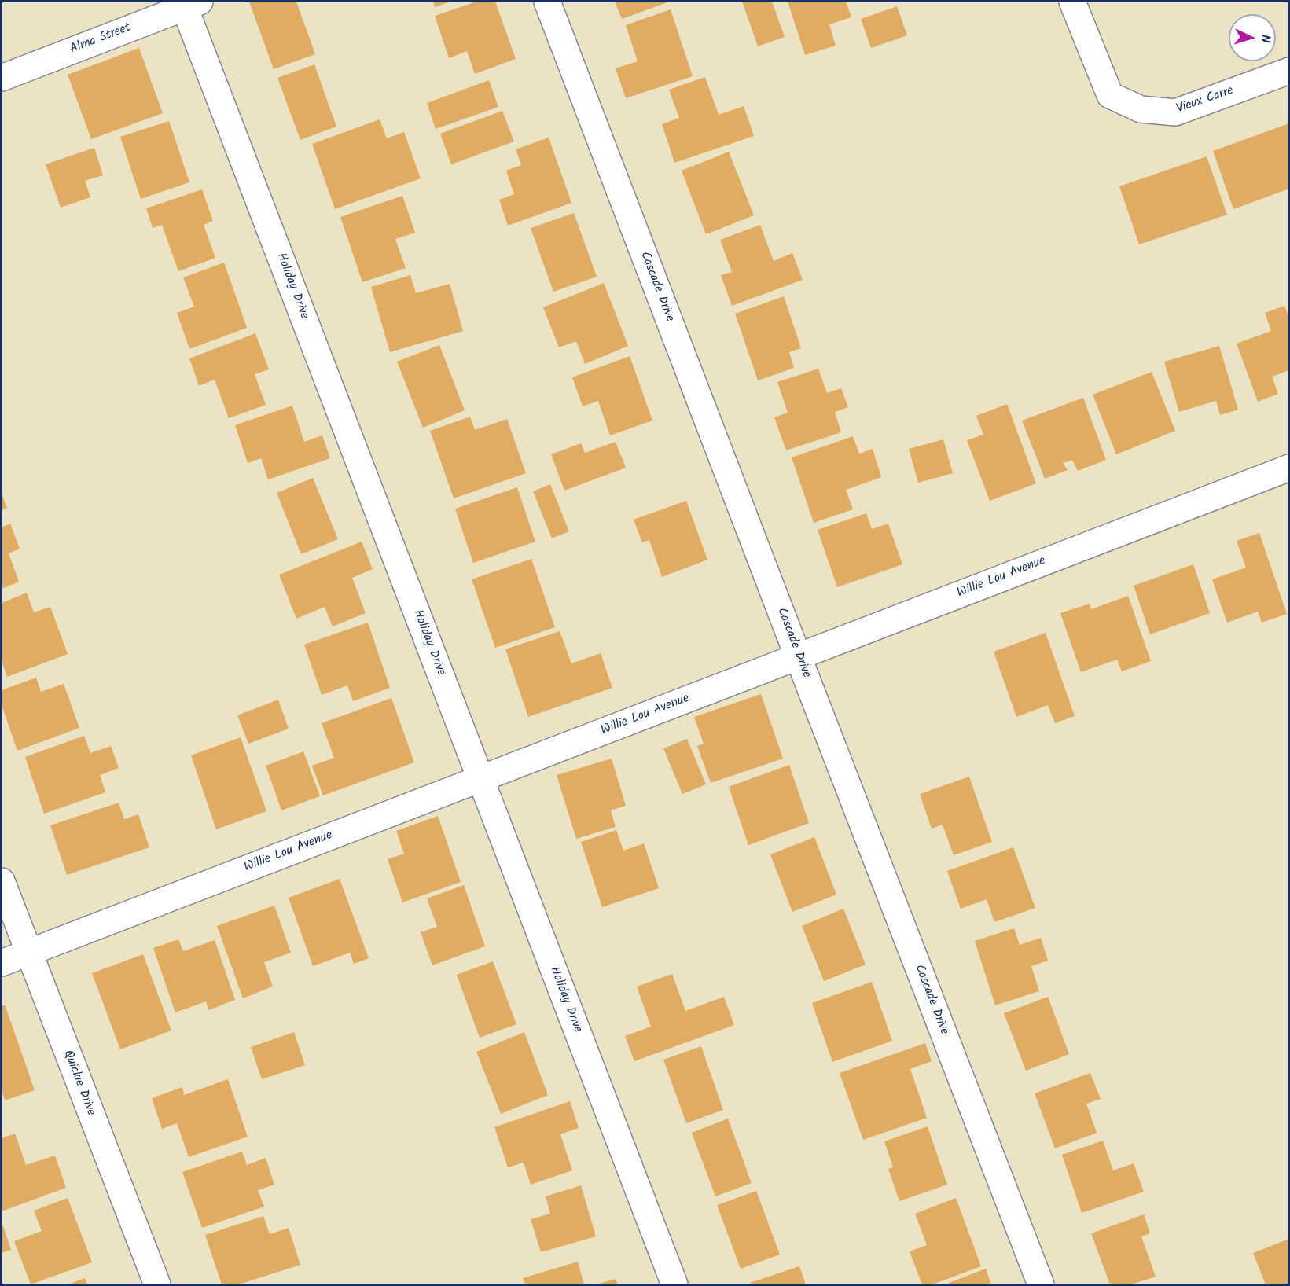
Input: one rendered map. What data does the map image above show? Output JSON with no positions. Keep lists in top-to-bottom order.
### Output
{
  "streets": {
    "street": [
      "Alma Street",
      "Vieux Carre",
      "Holiday Drive",
      "Cascade Drive",
      "Willie Lou Avenue",
      "Quickie Drive"
    ]
  },
  "crossings": [
    ["Alma Street", "Holiday Drive"],
    ["Holiday Drive", "Willie Lou Avenue"],
    ["Cascade Drive", "Willie Lou Avenue"],
    ["Willie Lou Avenue", "Quickie Drive"]
  ],
  "north": "right"
}
